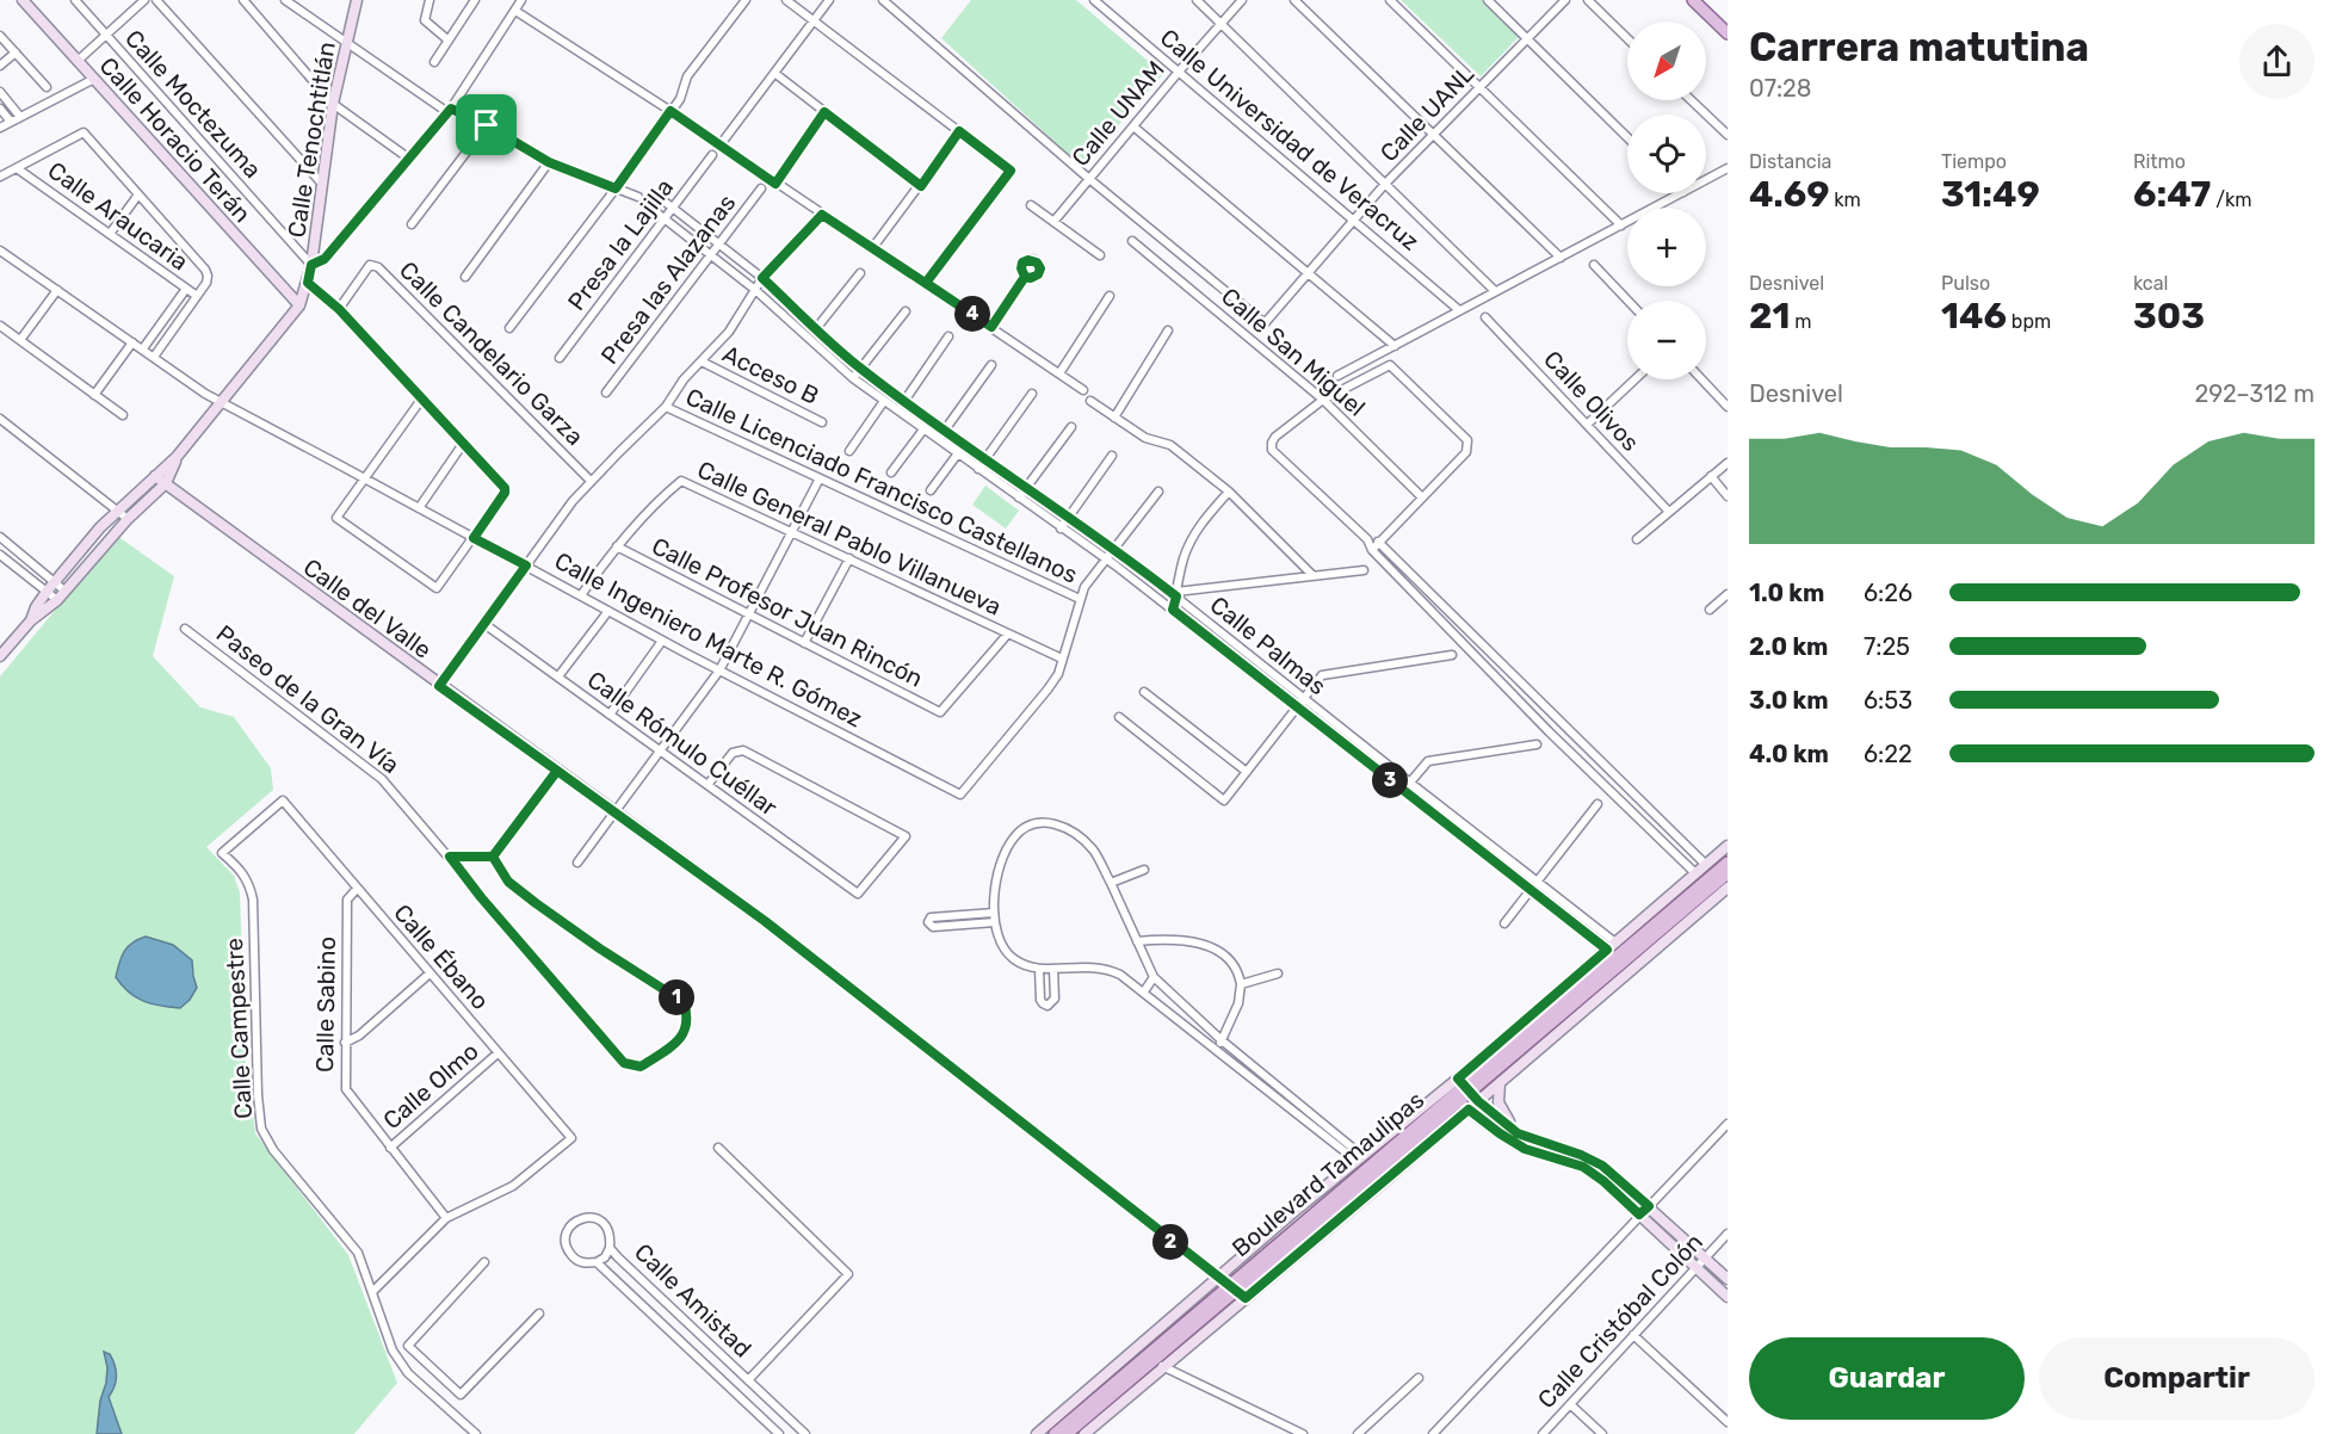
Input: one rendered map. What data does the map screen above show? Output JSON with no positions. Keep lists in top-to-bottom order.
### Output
{
  "streets": {
    "main road": ["Boulevard Tamaulipas"],
    "street": [
      "Calle Moctezuma",
      "Calle UNAM",
      "Calle UANL",
      "Calle Horacio Terán",
      "Calle Tenochtitlán",
      "Calle Universidad de Veracruz",
      "Calle Araucaria",
      "Presa la Lajilla",
      "Presa las Alazanas",
      "Calle San Miguel",
      "Calle Candelario Garza",
      "Acceso B",
      "Calle Olivos",
      "Calle Licenciado Francisco Castellanos",
      "Calle General Pablo Villanueva",
      "Calle del Valle",
      "Calle Profesor Juan Rincón",
      "Calle Ingeniero Marte R. Gómez",
      "Calle Palmas",
      "Paseo de la Gran Vía",
      "Calle Rómulo Cuéllar",
      "Calle Ébano",
      "Calle Sabino",
      "Calle Campestre",
      "Calle Olmo",
      "Calle Amistad",
      "Calle Cristóbal Colón"
    ]
  },
  "crossings": [
    ["Calle Moctezuma", "Calle Tenochtitlán"],
    ["Calle UNAM", "Calle UANL"],
    ["Calle UNAM", "Calle Universidad de Veracruz"],
    ["Calle UANL", "Calle Universidad de Veracruz"],
    ["Calle Horacio Terán", "Calle Tenochtitlán"],
    ["Calle Tenochtitlán", "Calle del Valle"],
    ["Calle Tenochtitlán", "Calle Ingeniero Marte R. Gómez"],
    ["Presa la Lajilla", "Calle Palmas"],
    ["Presa las Alazanas", "Calle Palmas"],
    ["Calle General Pablo Villanueva", "Calle Profesor Juan Rincón"],
    ["Calle General Pablo Villanueva", "Calle Ingeniero Marte R. Gómez"],
    ["Calle del Valle", "Boulevard Tamaulipas"],
    ["Calle Ébano", "Calle Sabino"],
    ["Calle Ébano", "Calle Campestre"],
    ["Calle Ébano", "Calle Olmo"],
    ["Calle Sabino", "Calle Olmo"]
  ],
  "north": "bottom left",
  "page": {
    "heading": ["Carrera matutina", "07:28"],
    "map_buttons": ["+", "−"],
    "stats": [
      ["Distancia", "4.69 km"],
      ["Tiempo", "31:49"],
      ["Ritmo", "6:47 /km"],
      ["Desnivel", "21 m"],
      ["Pulso", "146 bpm"],
      ["kcal", "303"]
    ],
    "pins": [
      "4",
      "3",
      "1",
      "2"
    ],
    "chart": ["Desnivel", "292–312 m"],
    "list": [
      {
        "name": "1.0 km",
        "note": "6:26"
      },
      {
        "name": "2.0 km",
        "note": "7:25"
      },
      {
        "name": "3.0 km",
        "note": "6:53"
      },
      {
        "name": "4.0 km",
        "note": "6:22"
      }
    ],
    "buttons": ["Guardar", "Compartir"]
  }
}
